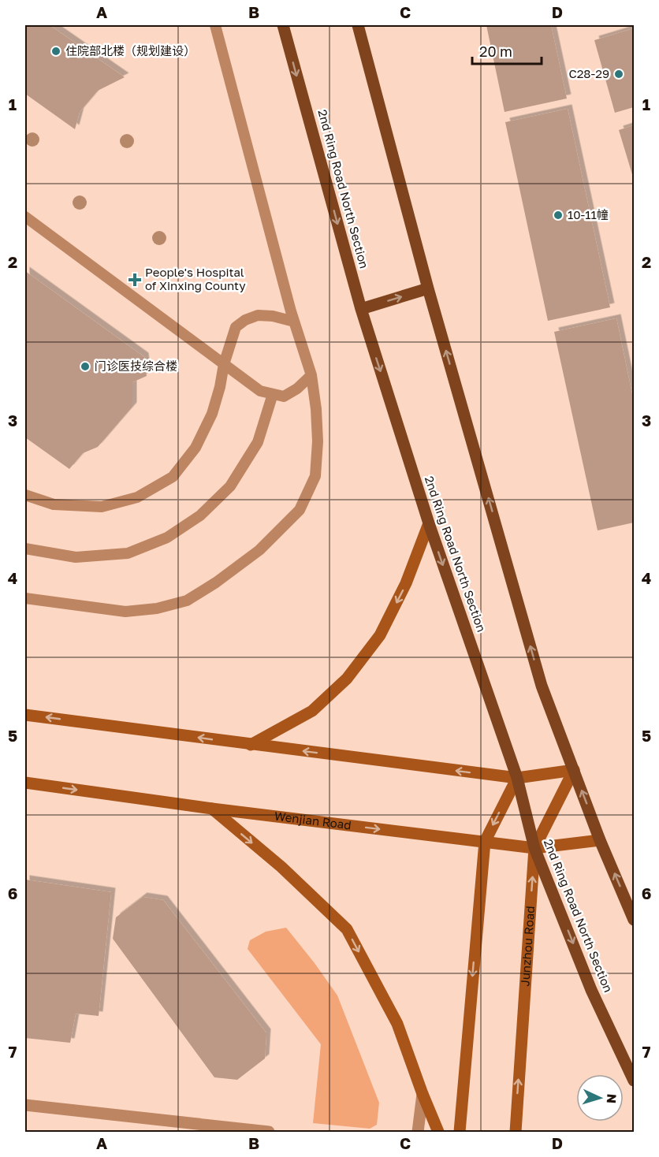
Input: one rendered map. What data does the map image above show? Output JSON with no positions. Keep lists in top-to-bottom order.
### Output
{
  "streets": {
    "main road": ["2nd Ring Road North Section", "Wenjian Road", "Junzhou Road"]
  },
  "crossings": [
    ["2nd Ring Road North Section", "Wenjian Road"],
    ["2nd Ring Road North Section", "Junzhou Road"],
    ["Wenjian Road", "Junzhou Road"]
  ],
  "places": {
    "other": [
      "住院部北楼（规划建设）",
      "C28-29",
      "10-11幢",
      "门诊医技综合楼"
    ],
    "health": ["People's Hospital of Xinxing County"]
  },
  "scale_bar": "20 m",
  "north": "right",
  "grid": {
    "columns": [
      "A",
      "B",
      "C",
      "D"
    ],
    "rows": [
      "1",
      "2",
      "3",
      "4",
      "5",
      "6",
      "7"
    ]
  }
}
